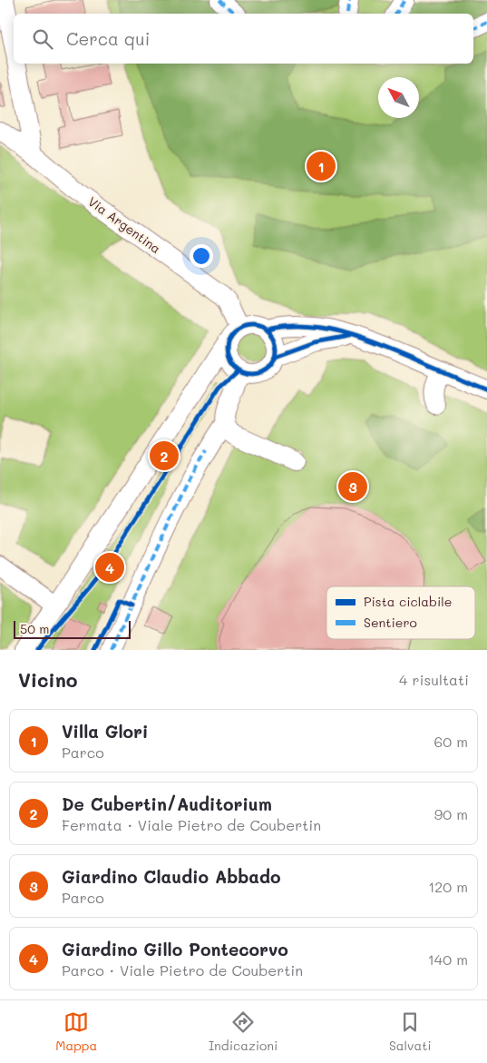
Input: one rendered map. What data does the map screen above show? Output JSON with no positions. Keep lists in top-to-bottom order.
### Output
{
  "streets": {
    "street": ["Via Argentina"]
  },
  "legend": ["Pista ciclabile", "Sentiero"],
  "scale_bar": "50 m",
  "north": "top left",
  "page": {
    "search": "Cerca qui",
    "pins": [
      "1",
      "2",
      "3",
      "4"
    ],
    "scale": "50 m",
    "heading": ["Vicino", "4 risultati"],
    "list": [
      {
        "mark": "1",
        "name": "Villa Glori",
        "note": "Parco",
        "value": "60 m"
      },
      {
        "mark": "2",
        "name": "De Cubertin/Auditorium",
        "note": "Fermata · Viale Pietro de Coubertin",
        "value": "90 m"
      },
      {
        "mark": "3",
        "name": "Giardino Claudio Abbado",
        "note": "Parco",
        "value": "120 m"
      },
      {
        "mark": "4",
        "name": "Giardino Gillo Pontecorvo",
        "note": "Parco · Viale Pietro de Coubertin",
        "value": "140 m"
      }
    ],
    "nav": ["Mappa", "Indicazioni", "Salvati"]
  }
}
